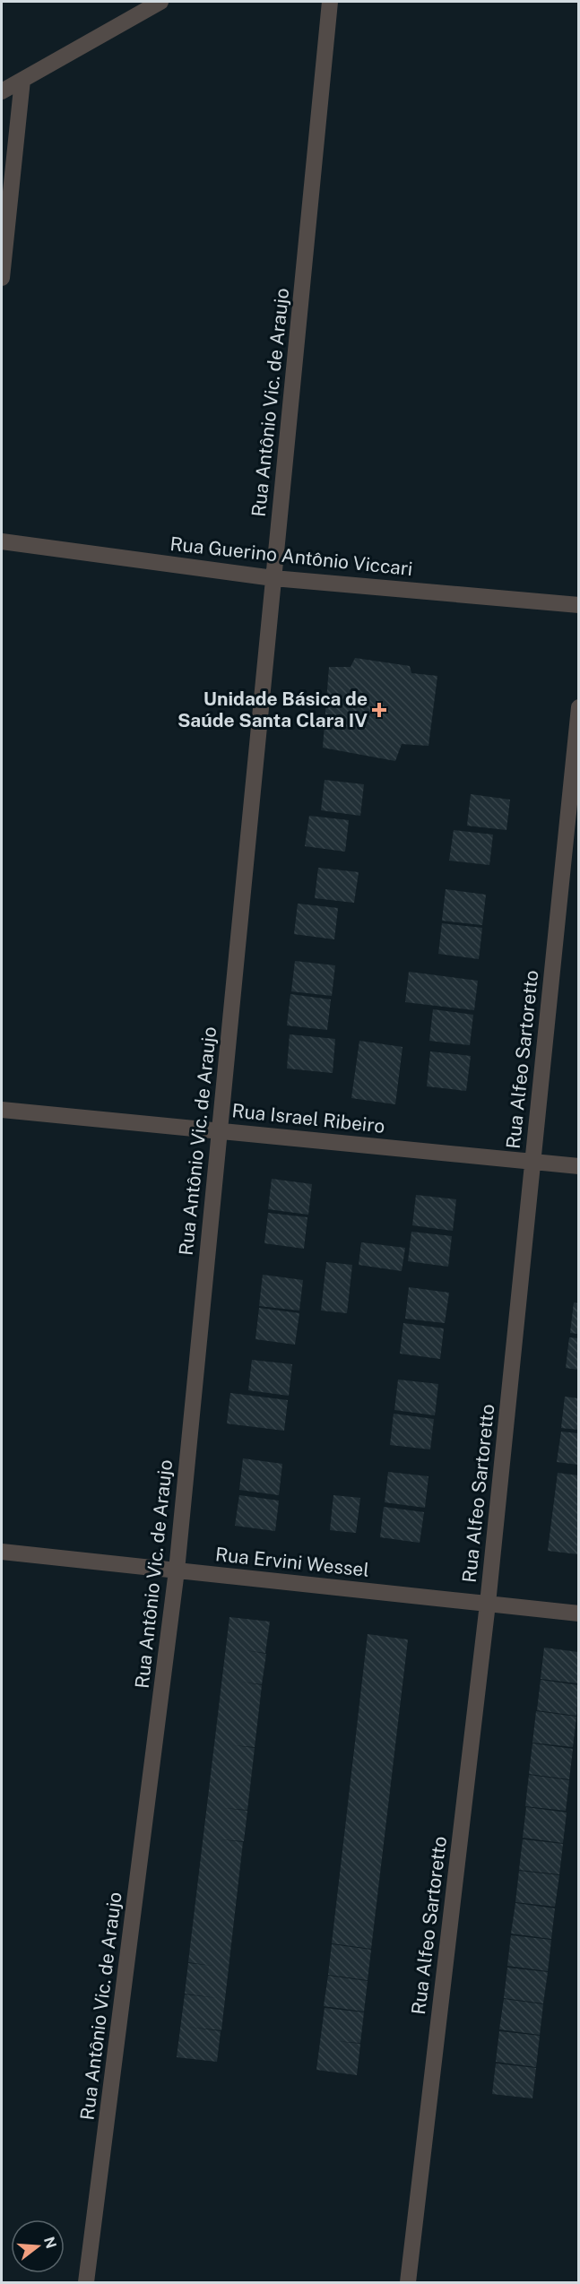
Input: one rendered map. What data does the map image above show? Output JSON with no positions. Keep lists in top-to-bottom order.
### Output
{
  "streets": {
    "street": [
      "Rua Antônio Vic. de Araujo",
      "Rua Guerino Antônio Viccari",
      "Rua Alfeo Sartoretto",
      "Rua Israel Ribeiro",
      "Rua Ervini Wessel"
    ]
  },
  "crossings": [
    ["Rua Antônio Vic. de Araujo", "Rua Guerino Antônio Viccari"],
    ["Rua Antônio Vic. de Araujo", "Rua Israel Ribeiro"],
    ["Rua Antônio Vic. de Araujo", "Rua Ervini Wessel"],
    ["Rua Alfeo Sartoretto", "Rua Israel Ribeiro"],
    ["Rua Alfeo Sartoretto", "Rua Ervini Wessel"]
  ],
  "places": {
    "health": ["Unidade Básica de Saúde Santa Clara IV"]
  },
  "north": "right"
}
